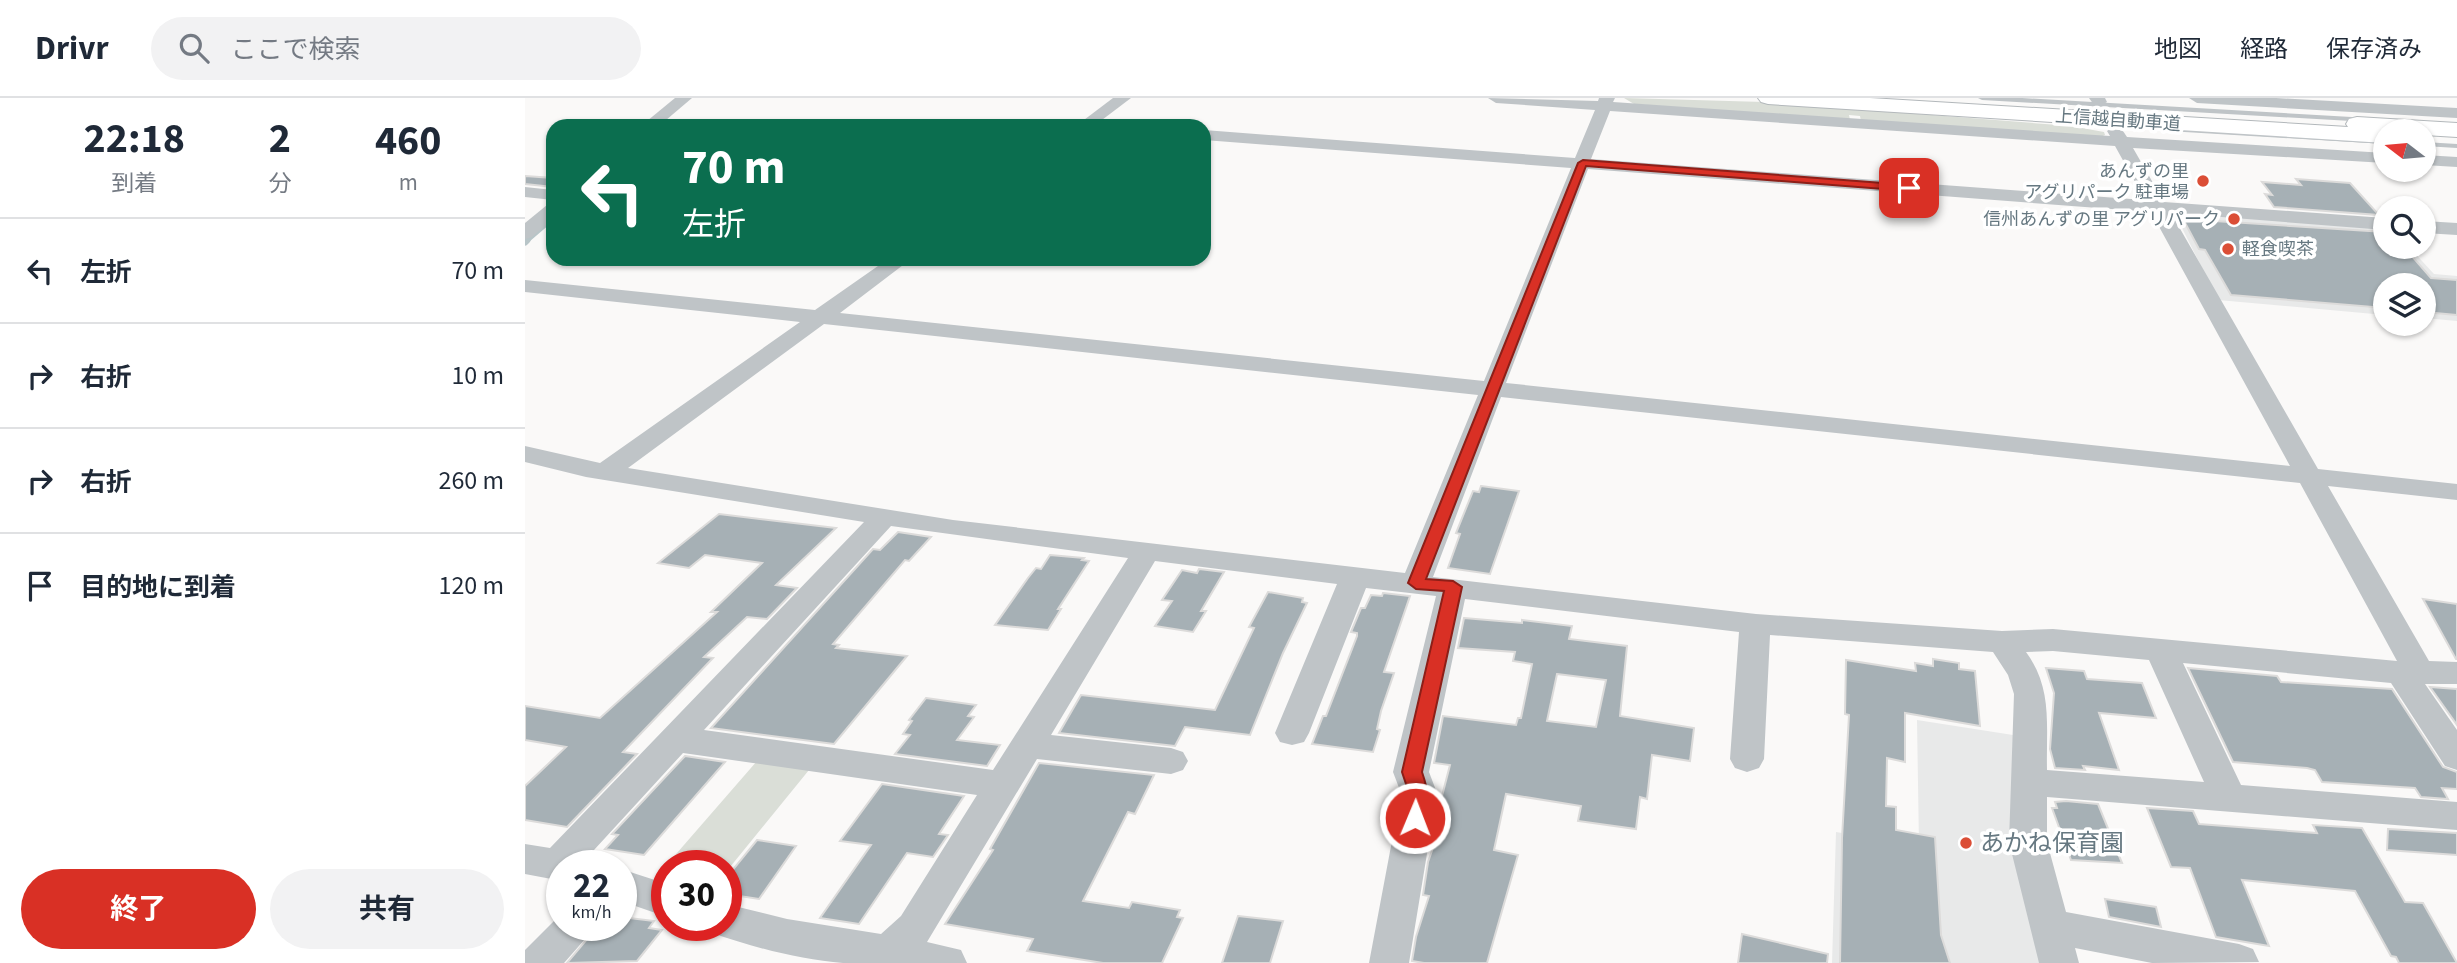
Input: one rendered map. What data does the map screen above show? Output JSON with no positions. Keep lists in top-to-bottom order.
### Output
{
  "streets": {
    "highway": ["上信越自動車道"]
  },
  "places": [
    "あんずの里 アグリパーク 駐車場",
    "信州あんずの里 アグリパーク",
    "軽食喫茶",
    "あかね保育園"
  ],
  "north": "left",
  "page": {
    "header": "Drivr",
    "search": "ここで検索",
    "nav": ["地図", "経路", "保存済み"],
    "eta": [
      "22:18",
      "到着",
      "2",
      "分",
      "460",
      "m"
    ],
    "turn": ["70 m", "左折"],
    "list": [
      {
        "name": "左折",
        "value": "70 m"
      },
      {
        "name": "右折",
        "value": "10 m"
      },
      {
        "name": "右折",
        "value": "260 m"
      },
      {
        "name": "目的地に到着",
        "value": "120 m"
      }
    ],
    "speed": "22 km/h",
    "limit": "30",
    "buttons": ["終了", "共有"]
  }
}
